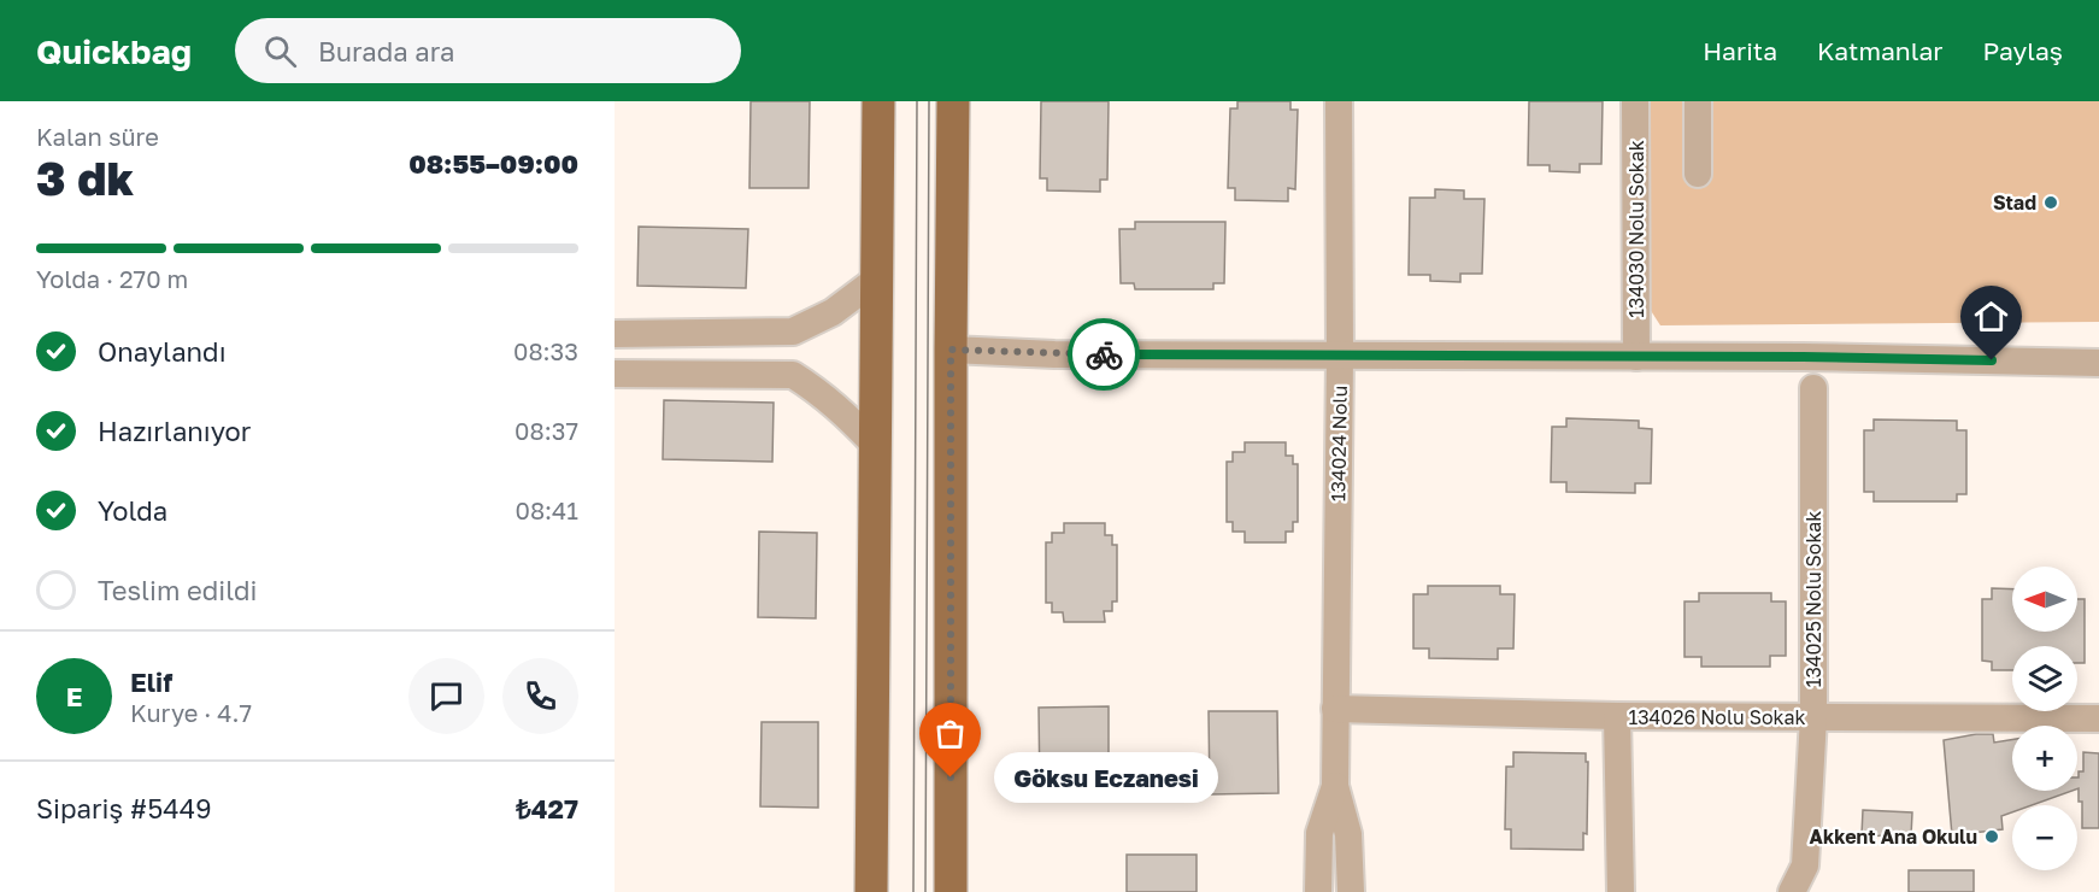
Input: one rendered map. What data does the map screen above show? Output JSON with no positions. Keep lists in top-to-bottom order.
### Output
{
  "streets": {
    "street": [
      "134030 Nolu Sokak",
      "134024 Nolu",
      "134025 Nolu Sokak",
      "134026 Nolu Sokak"
    ]
  },
  "crossings": [
    ["134024 Nolu", "134026 Nolu Sokak"],
    ["134025 Nolu Sokak", "134026 Nolu Sokak"]
  ],
  "places": ["Stad", "Göksu Eczanesi", "Akkent Ana Okulu"],
  "north": "left",
  "page": {
    "header": "Quickbag",
    "search": "Burada ara",
    "nav": ["Harita", "Katmanlar", "Paylaş"],
    "heading": ["3 dk", "Kalan süre", "08:55–09:00"],
    "panel": [
      "Elif",
      "Kurye · 4.7",
      "Sipariş #5449",
      "₺427"
    ],
    "bar": "Yolda · 270 m",
    "list": [
      ["Onaylandı", "08:33"],
      ["Hazırlanıyor", "08:37"],
      ["Yolda", "08:41"],
      "Teslim edildi"
    ],
    "map_buttons": ["+", "−"],
    "round": "E",
    "bubble": "Göksu Eczanesi"
  }
}
